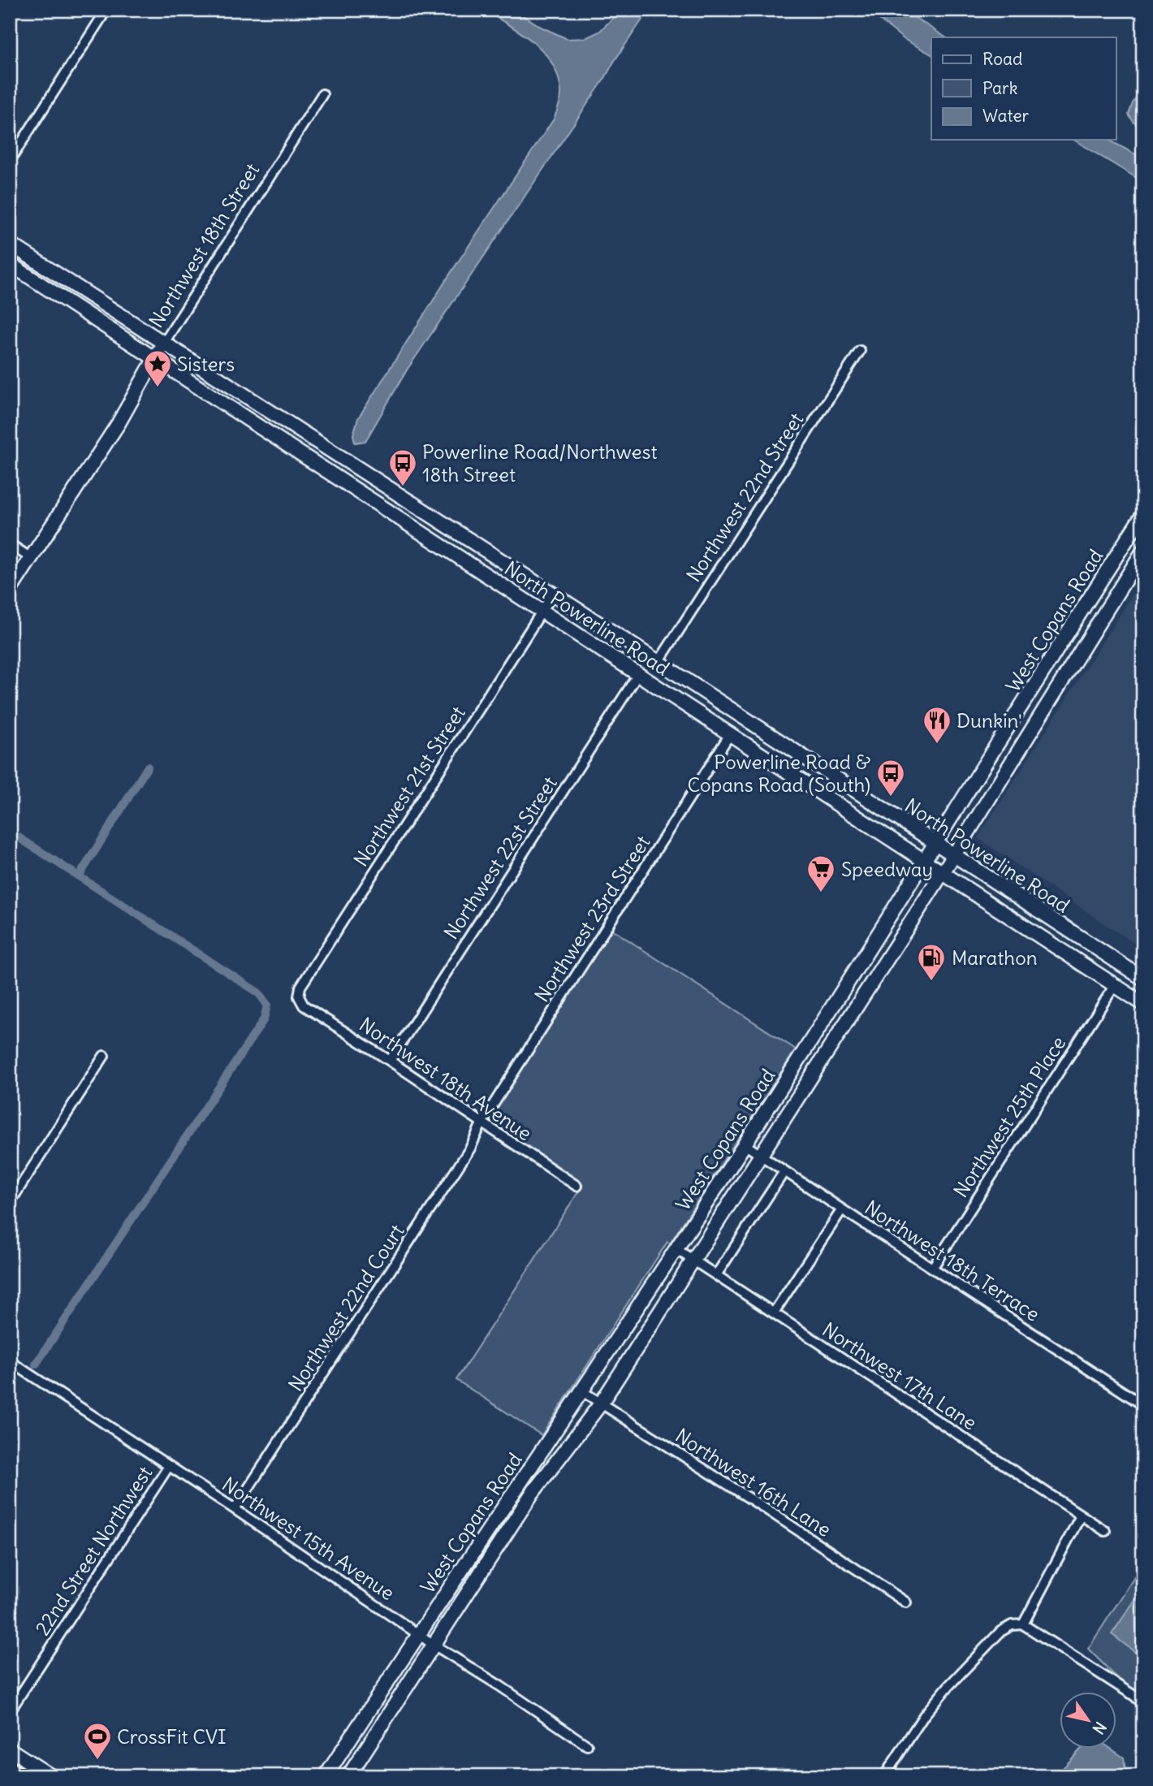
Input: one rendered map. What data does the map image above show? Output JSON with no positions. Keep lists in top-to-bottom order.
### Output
{
  "streets": {
    "main road": ["Northwest 18th Street", "North Powerline Road", "West Copans Road"],
    "street": [
      "Northwest 22nd Street",
      "Northwest 21st Street",
      "Northwest 22st Street",
      "Northwest 23rd Street",
      "Northwest 18th Avenue",
      "Northwest 25th Place",
      "Northwest 18th Terrace",
      "Northwest 22nd Court",
      "Northwest 17th Lane",
      "Northwest 16th Lane",
      "Northwest 15th Avenue",
      "22nd Street Northwest"
    ]
  },
  "crossings": [
    ["Northwest 18th Street", "North Powerline Road"],
    ["Northwest 22nd Street", "North Powerline Road"],
    ["North Powerline Road", "West Copans Road"],
    ["North Powerline Road", "Northwest 21st Street"],
    ["North Powerline Road", "Northwest 22st Street"],
    ["North Powerline Road", "Northwest 23rd Street"],
    ["North Powerline Road", "Northwest 25th Place"],
    ["West Copans Road", "Northwest 18th Terrace"],
    ["West Copans Road", "Northwest 17th Lane"],
    ["West Copans Road", "Northwest 16th Lane"],
    ["West Copans Road", "Northwest 15th Avenue"],
    ["Northwest 21st Street", "Northwest 18th Avenue"],
    ["Northwest 22st Street", "Northwest 18th Avenue"],
    ["Northwest 23rd Street", "Northwest 18th Avenue"],
    ["Northwest 23rd Street", "Northwest 22nd Court"],
    ["Northwest 18th Avenue", "Northwest 22nd Court"],
    ["Northwest 25th Place", "Northwest 18th Terrace"],
    ["Northwest 22nd Court", "Northwest 15th Avenue"],
    ["Northwest 15th Avenue", "22nd Street Northwest"]
  ],
  "places": {
    "place": ["Sisters"],
    "bus stop": ["Powerline Road/Northwest 18th Street", "Powerline Road & Copans Road (South)"],
    "restaurant": ["Dunkin'"],
    "supermarket": ["Speedway"],
    "fuel station": ["Marathon"],
    "sports": ["CrossFit CVI"]
  },
  "legend": ["Road", "Park", "Water"],
  "north": "bottom right"
}
